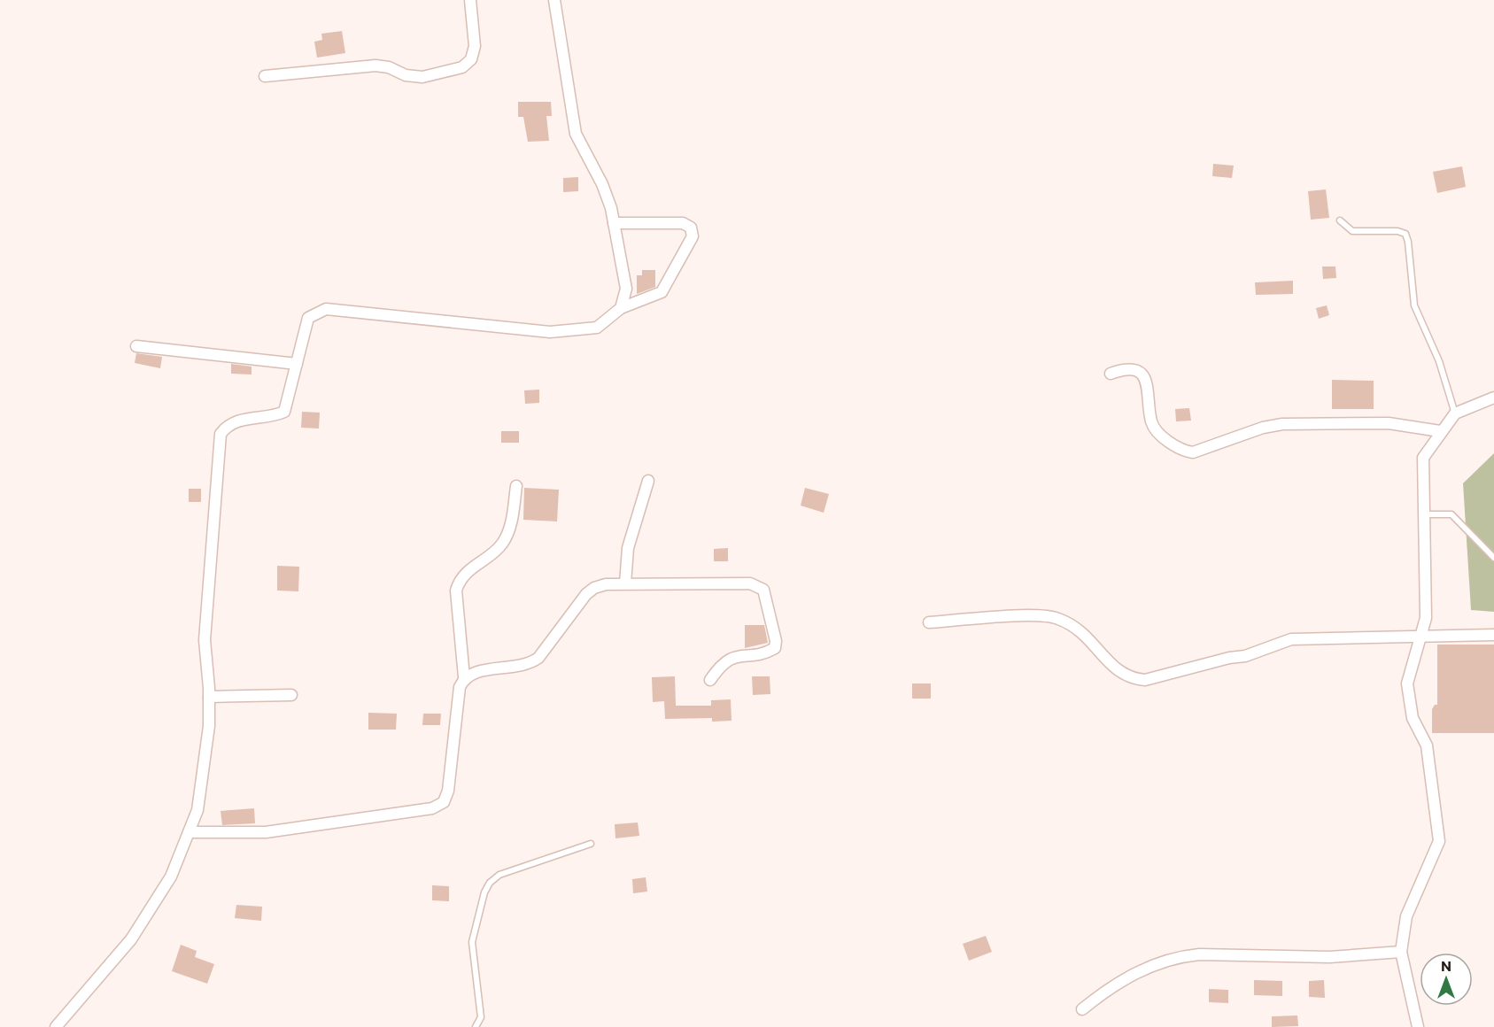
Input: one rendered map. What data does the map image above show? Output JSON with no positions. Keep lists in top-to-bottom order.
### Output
{
  "north": "top"
}
